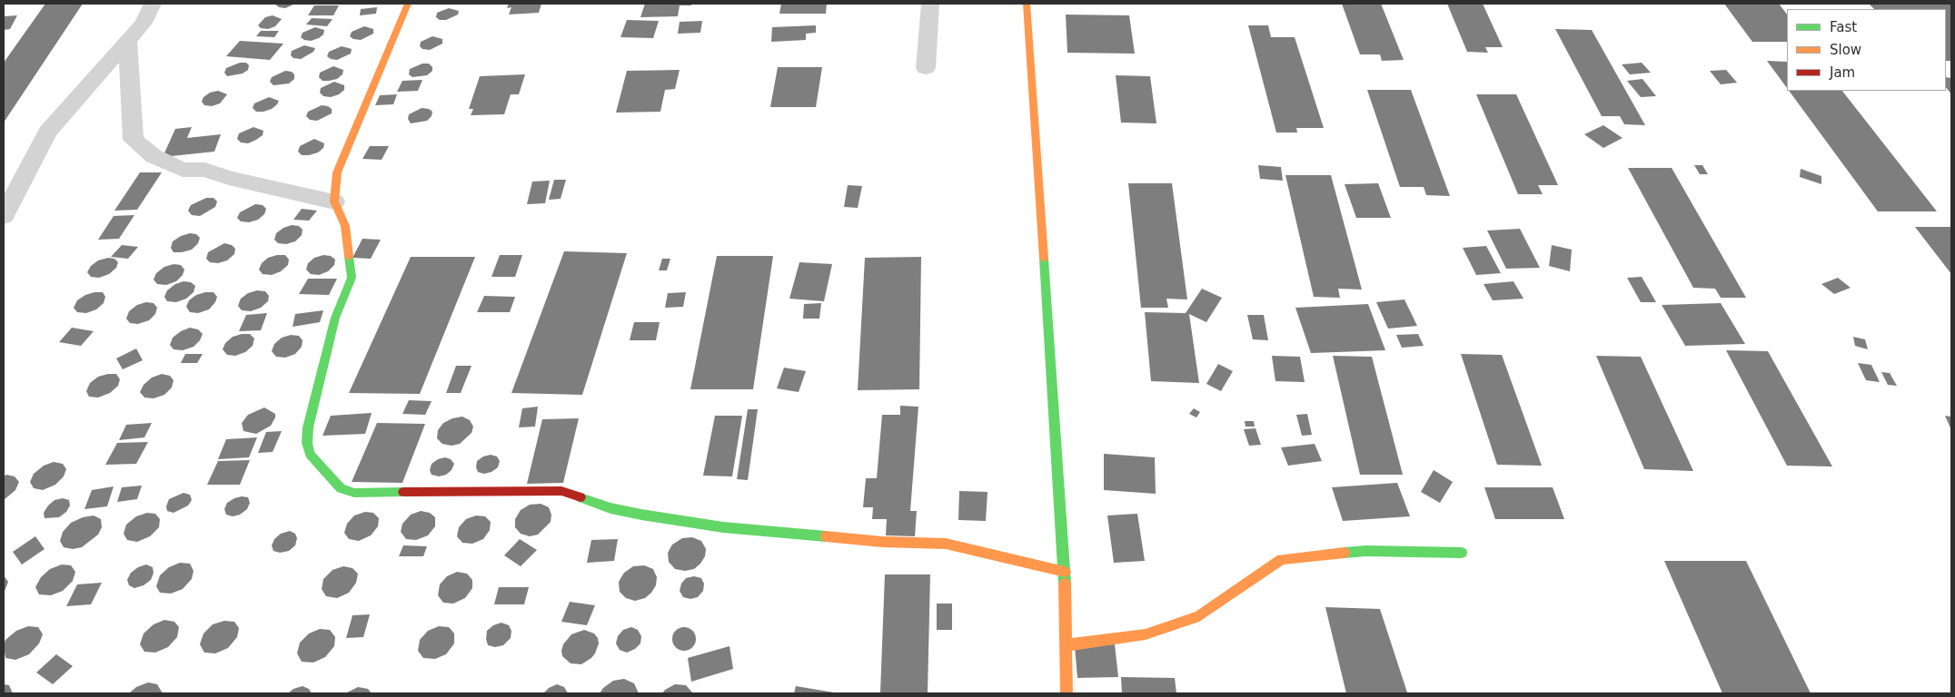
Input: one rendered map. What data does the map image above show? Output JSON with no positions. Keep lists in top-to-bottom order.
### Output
{
  "legend": ["Fast", "Slow", "Jam"]
}
